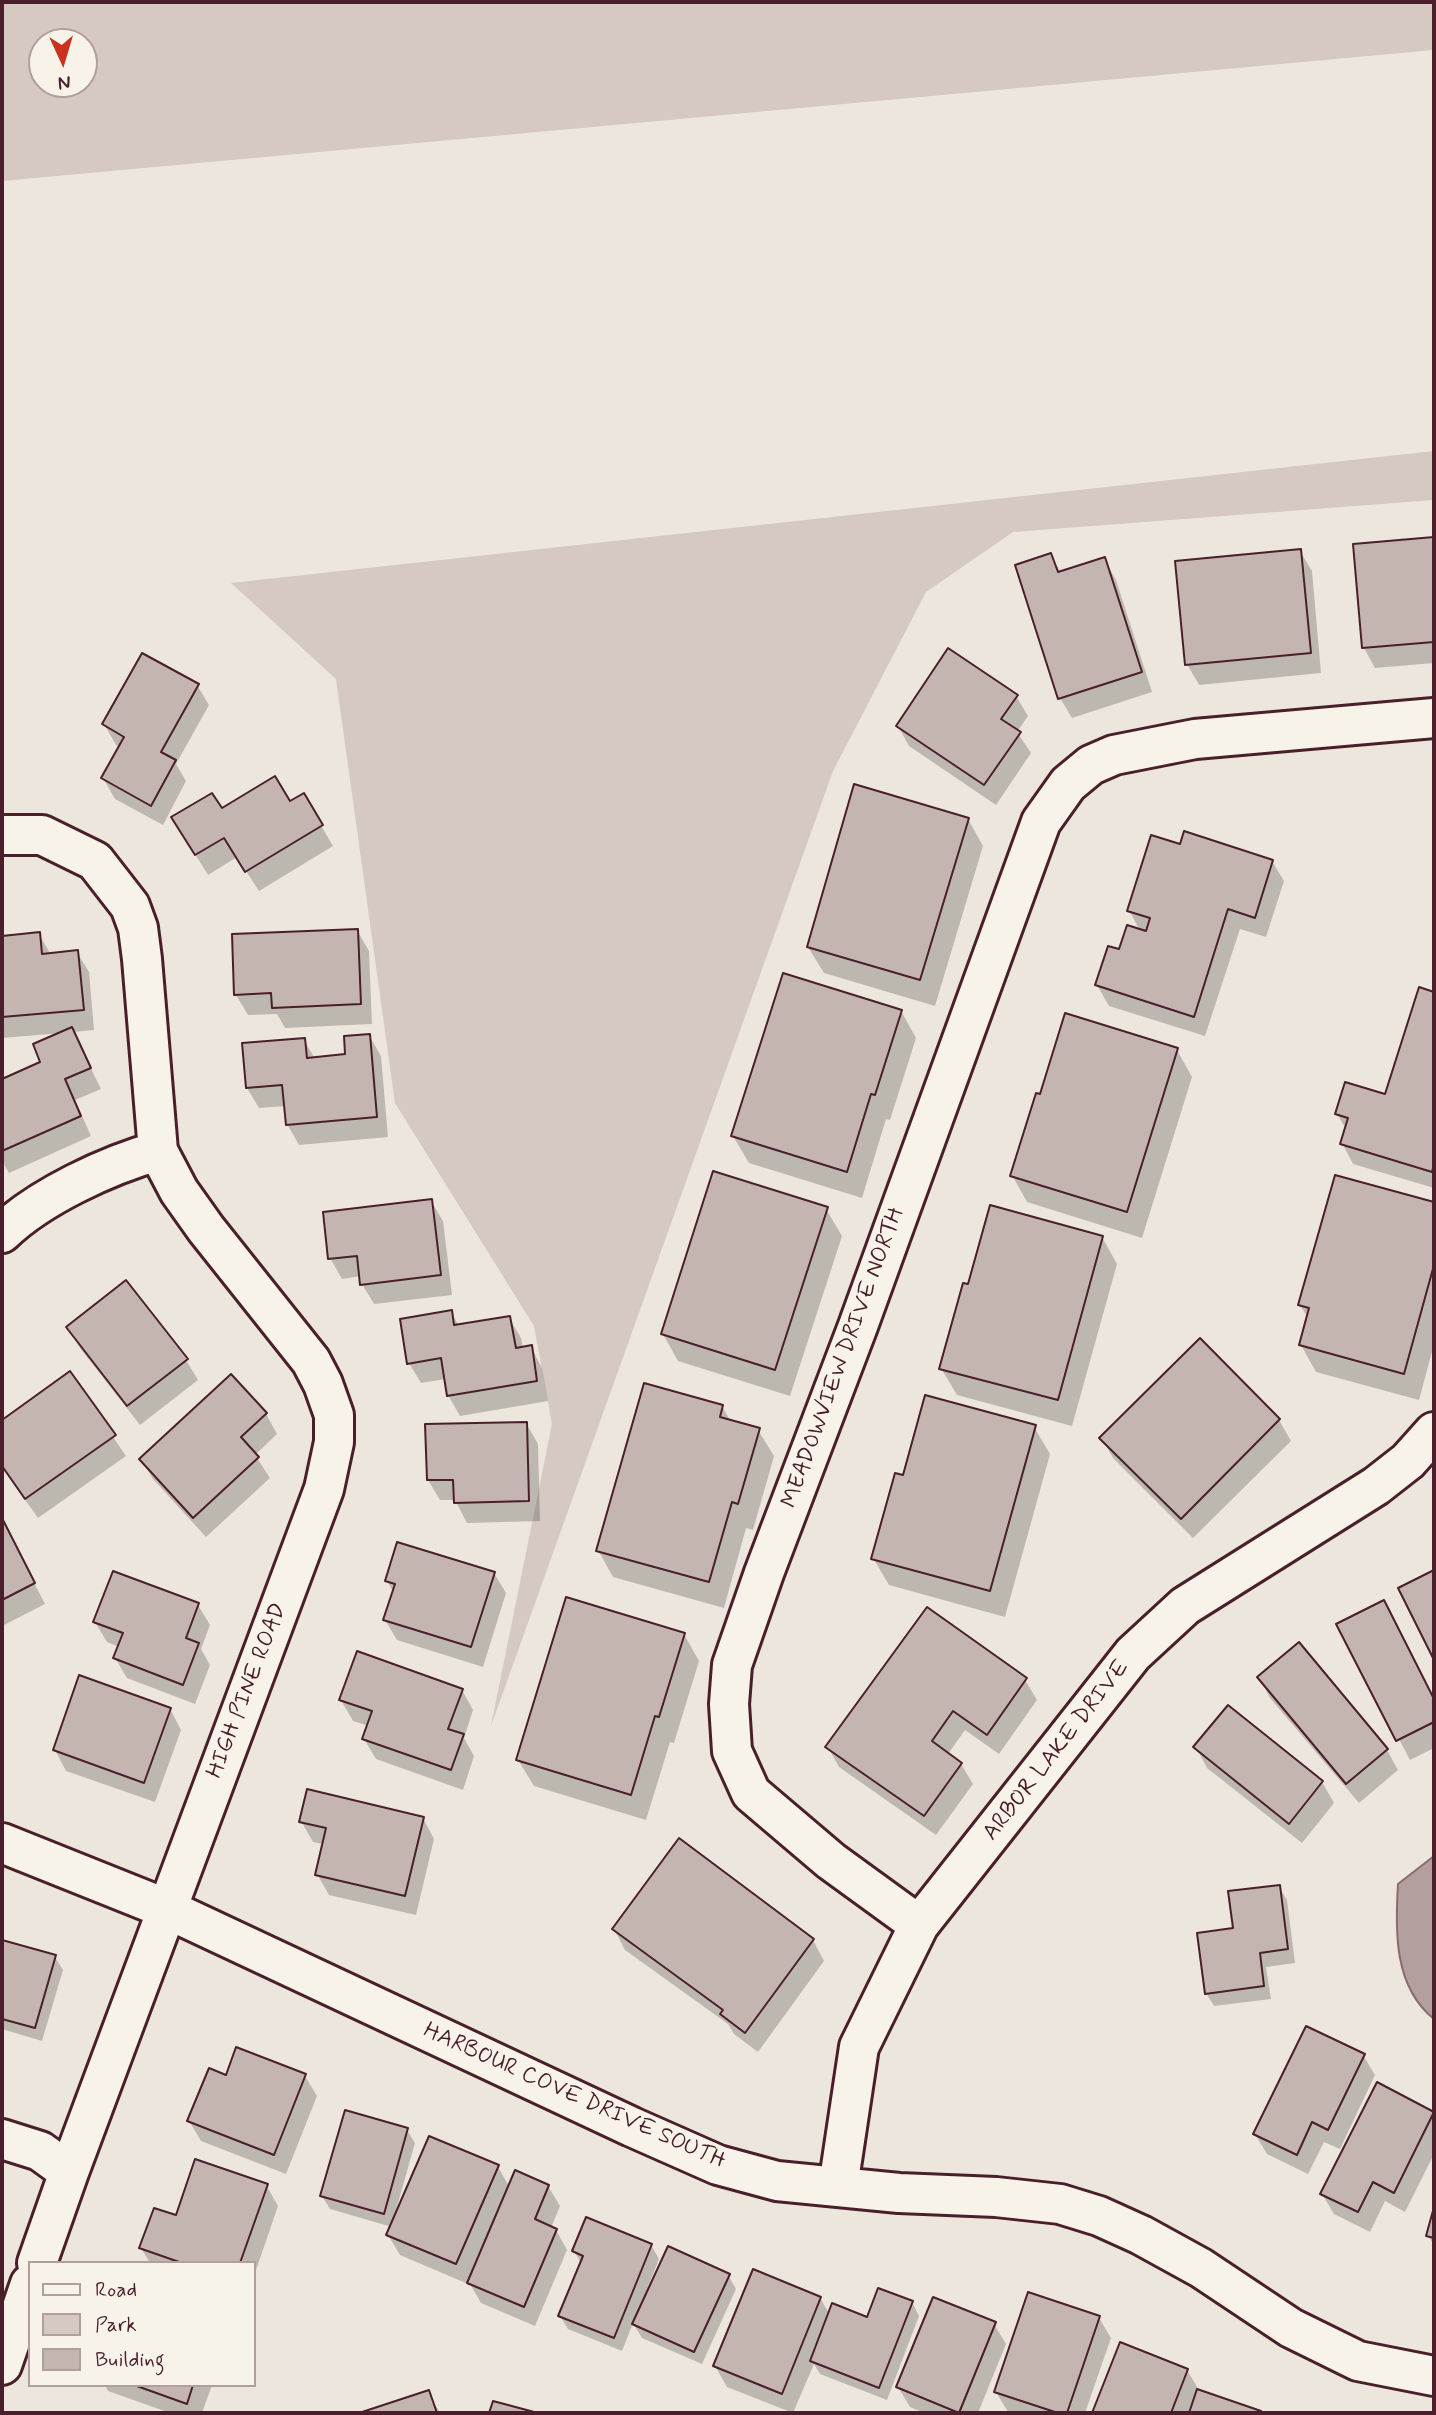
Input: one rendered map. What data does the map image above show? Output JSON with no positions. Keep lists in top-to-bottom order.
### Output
{
  "streets": {
    "street": [
      "MEADOWVIEW DRIVE NORTH",
      "HIGH PINE ROAD",
      "ARBOR LAKE DRIVE",
      "HARBOUR COVE DRIVE SOUTH"
    ]
  },
  "crossings": [
    ["MEADOWVIEW DRIVE NORTH", "ARBOR LAKE DRIVE"],
    ["HIGH PINE ROAD", "HARBOUR COVE DRIVE SOUTH"],
    ["ARBOR LAKE DRIVE", "HARBOUR COVE DRIVE SOUTH"]
  ],
  "legend": ["Road", "Park", "Building"],
  "north": "bottom"
}
